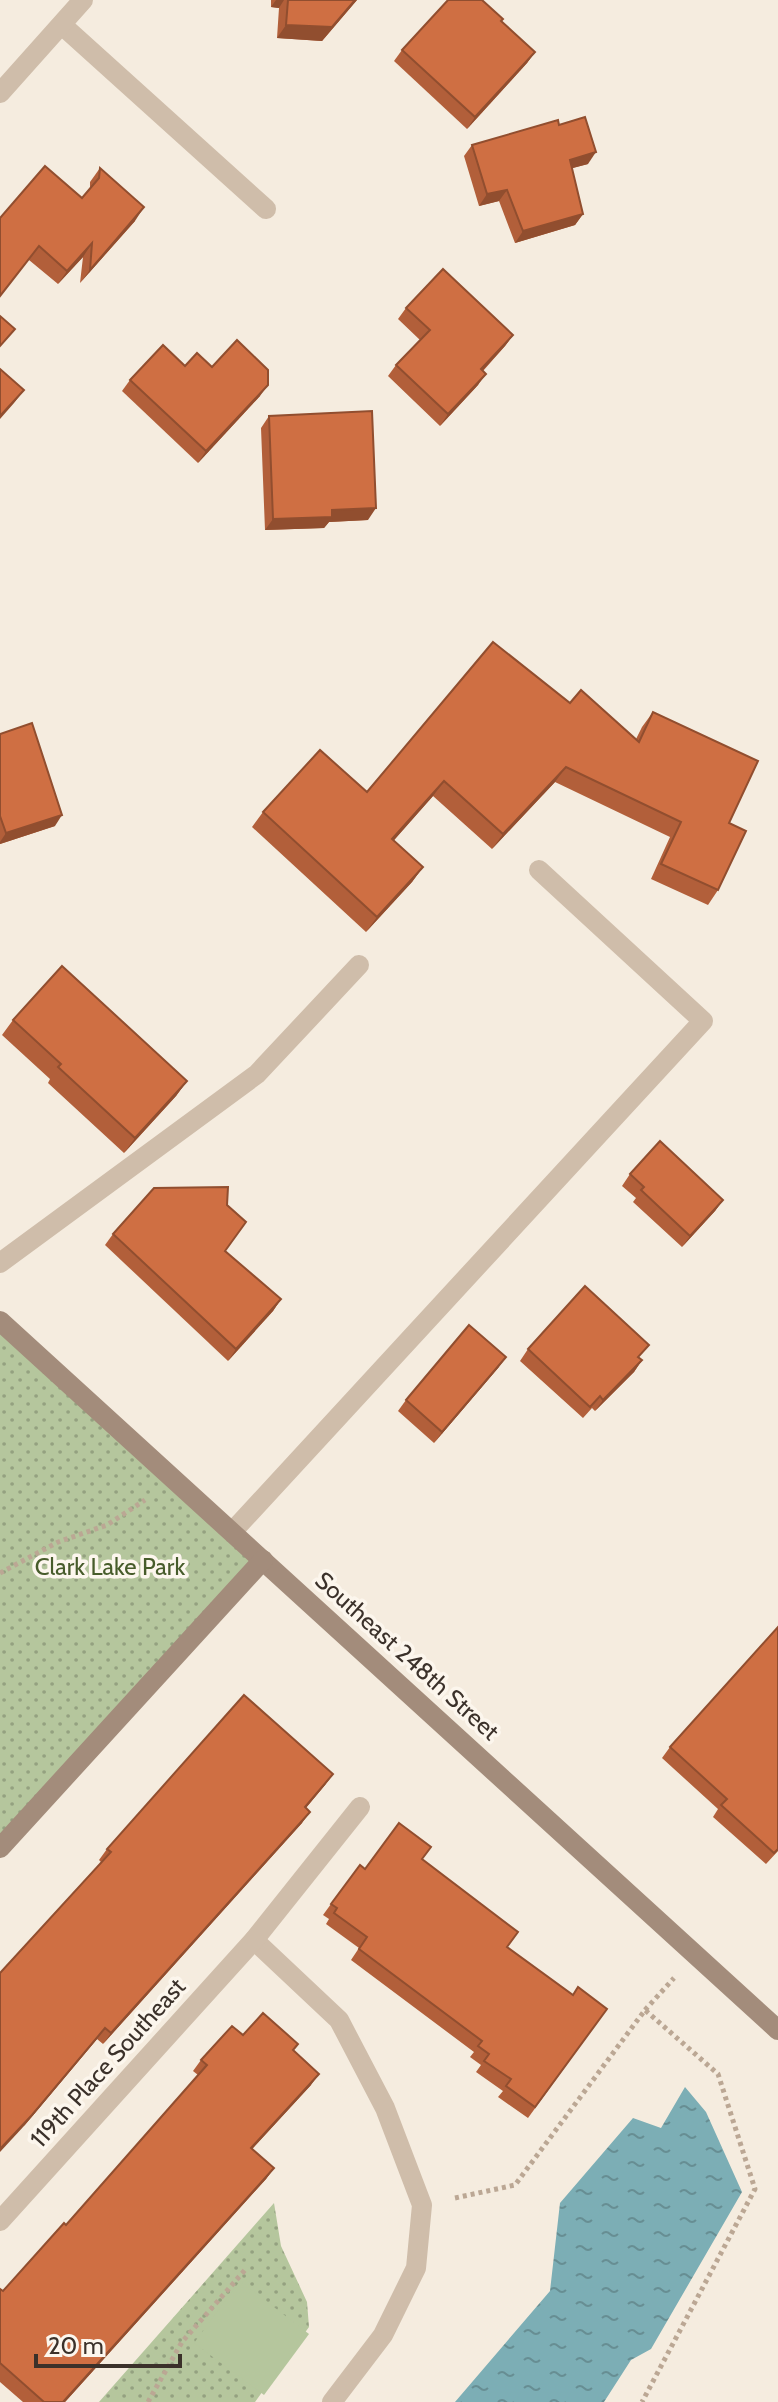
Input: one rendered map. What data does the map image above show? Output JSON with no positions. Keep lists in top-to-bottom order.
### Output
{
  "streets": {
    "street": ["Southeast 248th Street", "119th Place Southeast"]
  },
  "parks": ["Clark Lake Park"],
  "scale_bar": "20 m"
}
